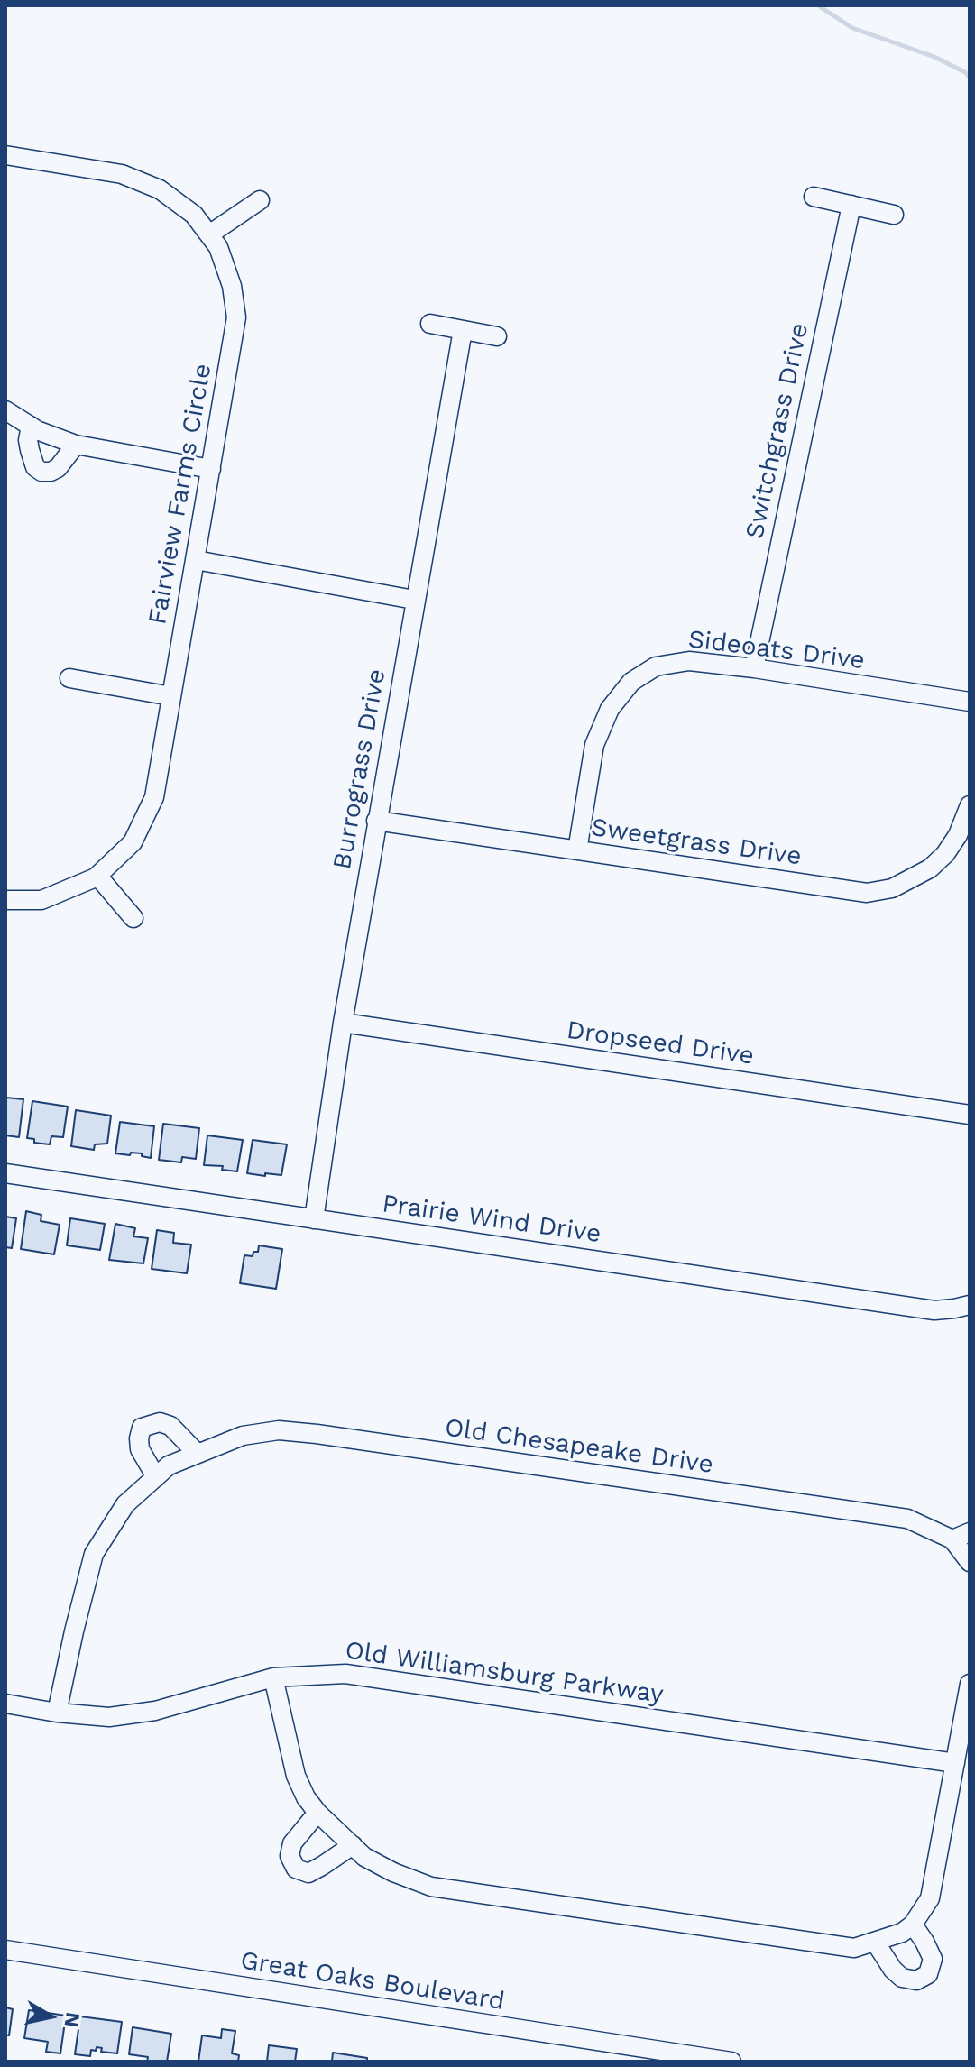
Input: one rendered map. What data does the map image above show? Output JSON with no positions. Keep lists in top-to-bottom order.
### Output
{
  "streets": {
    "street": [
      "Switchgrass Drive",
      "Fairview Farms Circle",
      "Sideoats Drive",
      "Burrograss Drive",
      "Sweetgrass Drive",
      "Dropseed Drive",
      "Prairie Wind Drive",
      "Old Chesapeake Drive",
      "Old Williamsburg Parkway",
      "Great Oaks Boulevard"
    ]
  },
  "crossings": [
    ["Switchgrass Drive", "Sideoats Drive"],
    ["Sideoats Drive", "Sweetgrass Drive"],
    ["Burrograss Drive", "Sweetgrass Drive"],
    ["Burrograss Drive", "Dropseed Drive"],
    ["Burrograss Drive", "Prairie Wind Drive"],
    ["Old Chesapeake Drive", "Old Williamsburg Parkway"]
  ],
  "north": "right"
}
